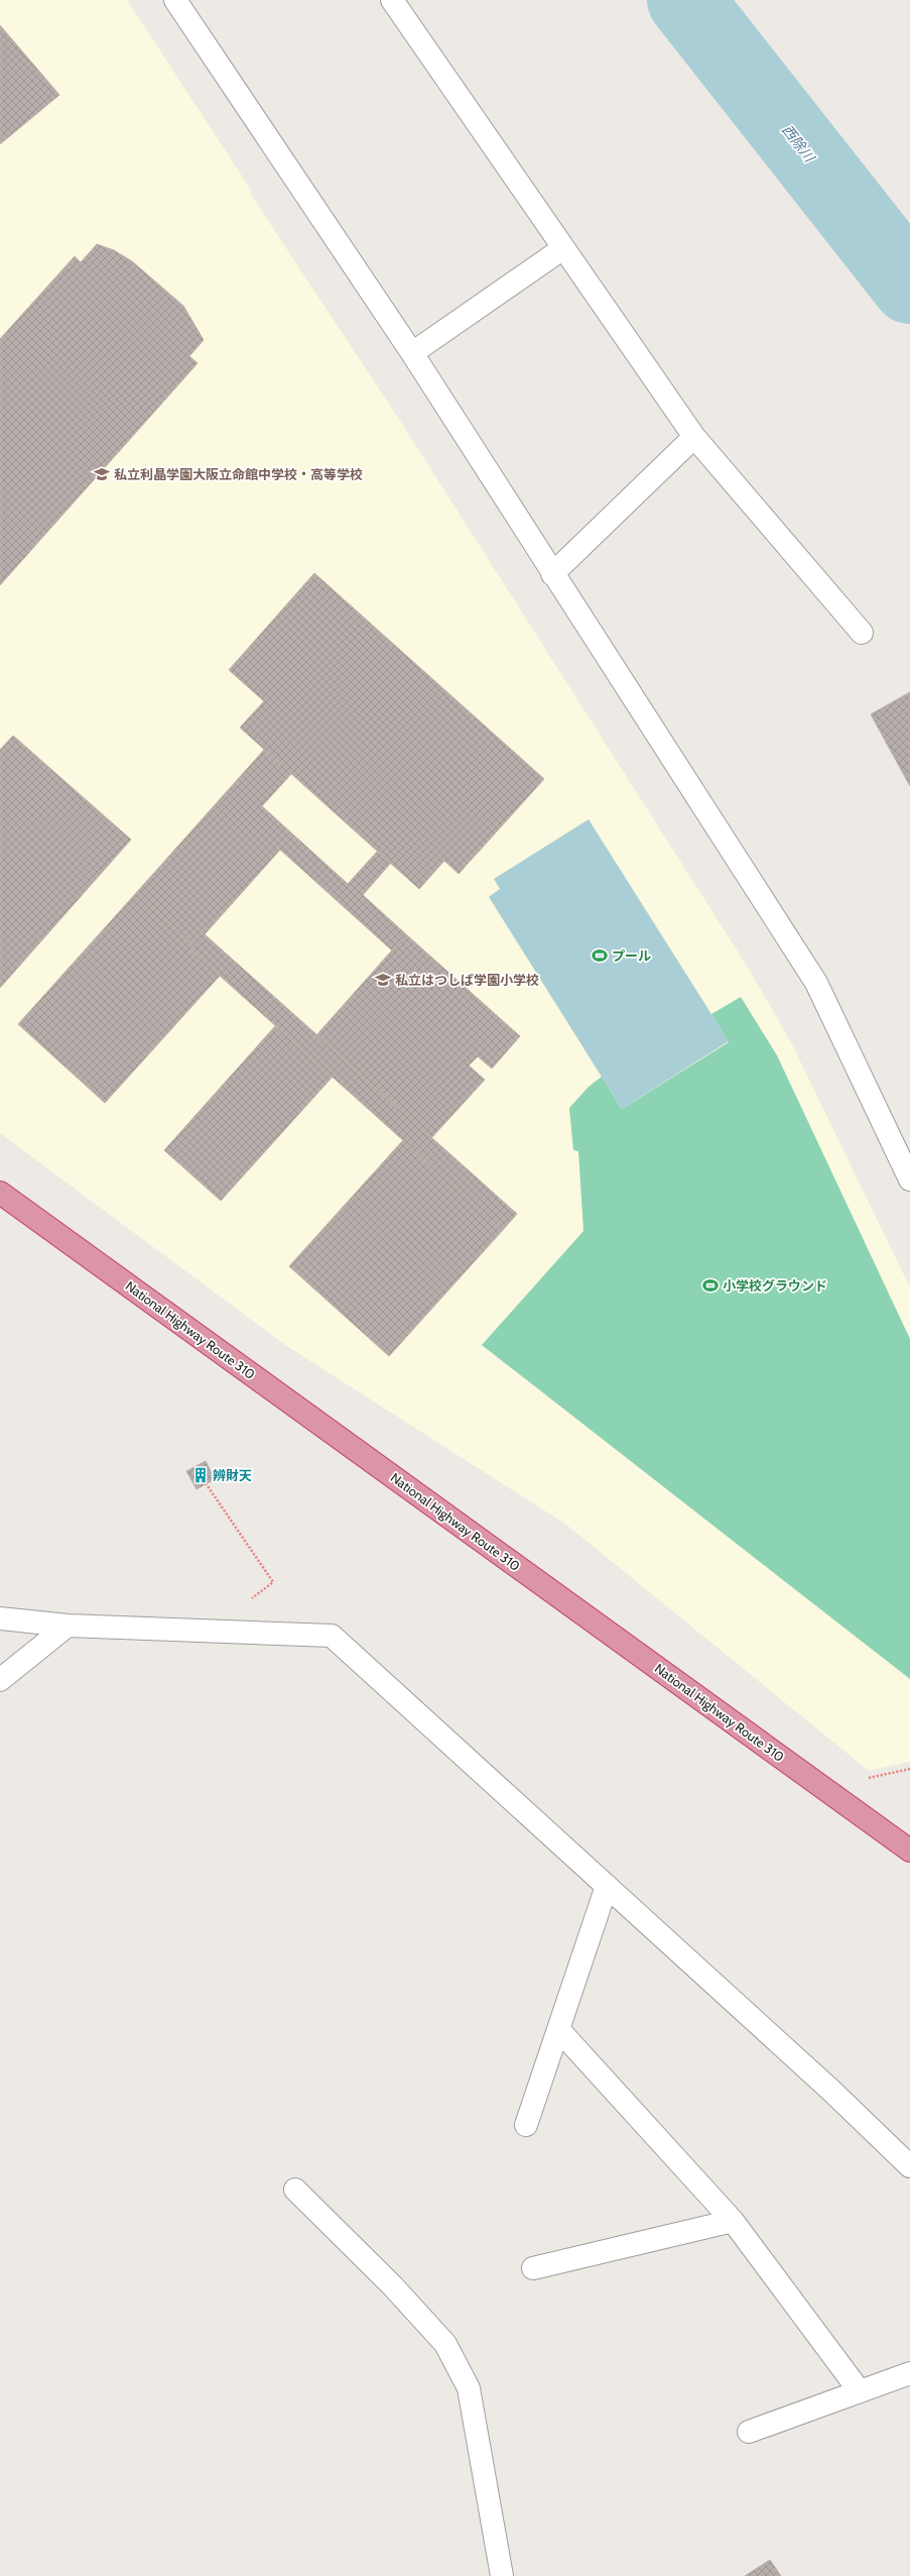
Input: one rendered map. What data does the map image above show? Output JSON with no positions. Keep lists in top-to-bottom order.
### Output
{
  "streets": {
    "highway": ["National Highway Route 310"]
  },
  "water": ["西除川"],
  "places": {
    "school or university": ["私立利晶学園大阪立命館中学校・高等学校", "私立はつしば学園小学校"],
    "sports": ["プール", "小学校グラウンド"],
    "building": ["辨財天"]
  }
}
